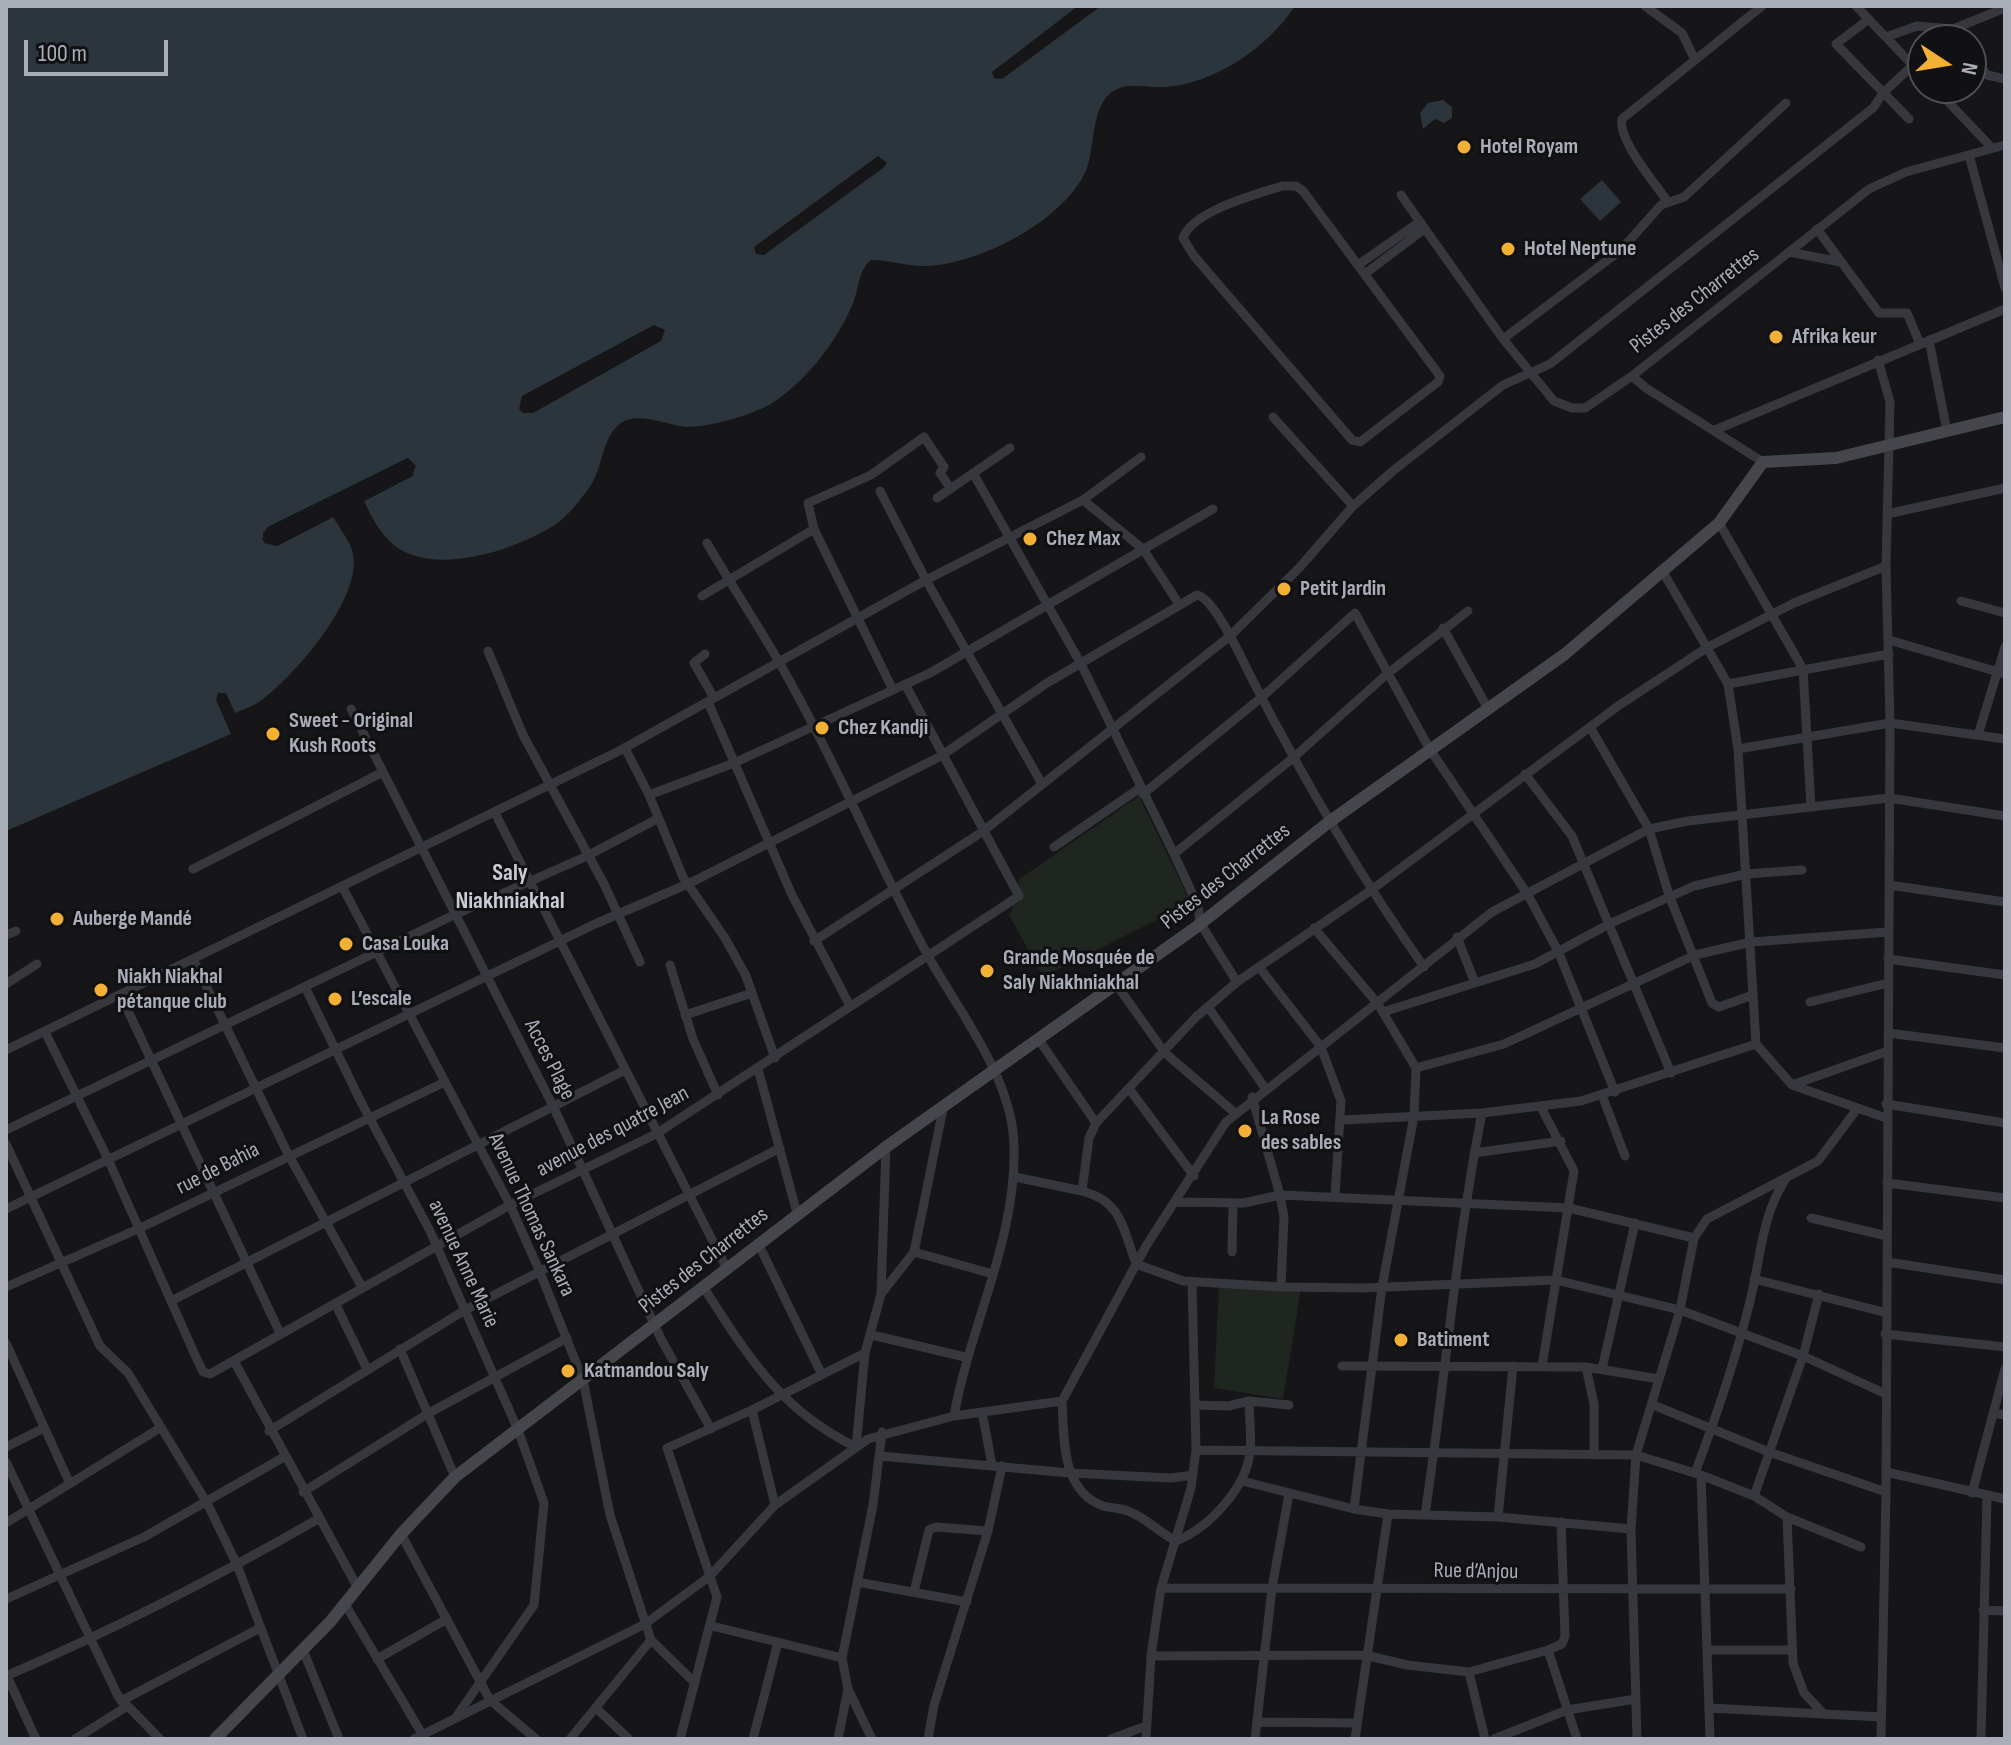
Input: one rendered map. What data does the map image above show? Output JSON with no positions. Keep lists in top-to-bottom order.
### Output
{
  "streets": {
    "main road": ["Pistes des Charrettes"],
    "street": [
      "Acces Plage",
      "avenue des quatre Jean",
      "rue de Bahia",
      "Avenue Thomas Sankara",
      "avenue Anne Marie",
      "Rue d’Anjou"
    ]
  },
  "crossings": [
    ["Pistes des Charrettes", "Acces Plage"],
    ["Pistes des Charrettes", "Avenue Thomas Sankara"],
    ["Pistes des Charrettes", "avenue Anne Marie"],
    ["Acces Plage", "avenue des quatre Jean"],
    ["avenue des quatre Jean", "Avenue Thomas Sankara"],
    ["avenue des quatre Jean", "avenue Anne Marie"],
    ["rue de Bahia", "Avenue Thomas Sankara"],
    ["rue de Bahia", "avenue Anne Marie"]
  ],
  "districts": ["Saly Niakhniakhal"],
  "places": [
    "Hotel Royam",
    "Hotel Neptune",
    "Afrika keur",
    "Chez Max",
    "Petit Jardin",
    "Chez Kandji",
    "Sweet - Original Kush Roots",
    "Auberge Mandé",
    "Casa Louka",
    "Grande Mosquée de Saly Niakhniakhal",
    "Niakh Niakhal pétanque club",
    "L’escale",
    "La Rose des sables",
    "Batiment",
    "Katmandou Saly"
  ],
  "scale_bar": "100 m",
  "north": "right"
}
